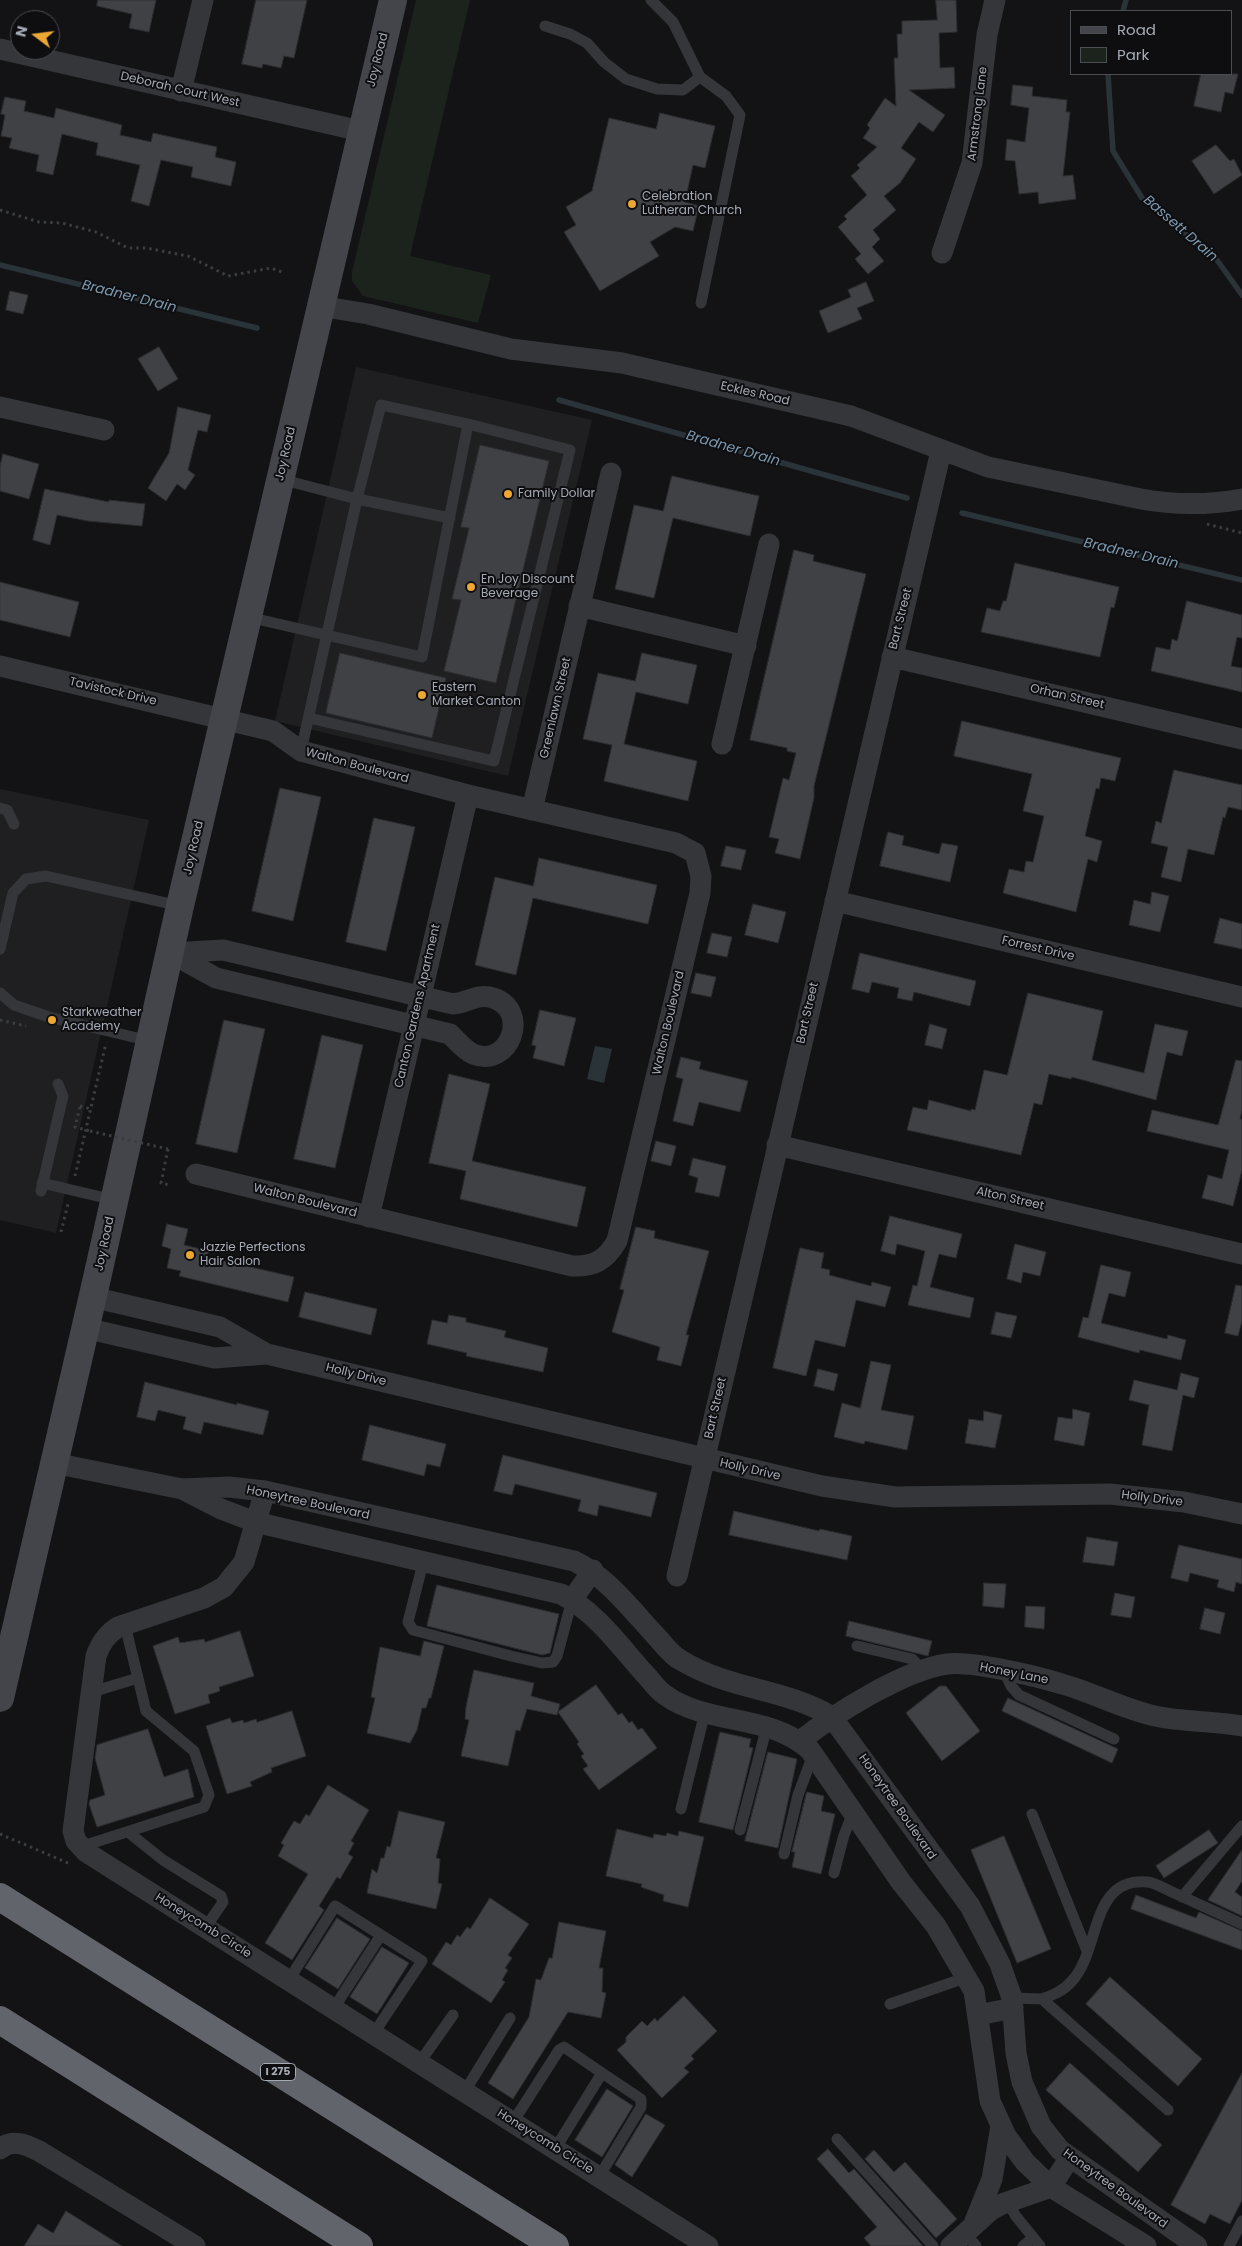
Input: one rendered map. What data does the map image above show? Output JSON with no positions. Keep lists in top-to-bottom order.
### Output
{
  "streets": {
    "highway": ["I 275"],
    "street": [
      "Joy Road",
      "Deborah Court West",
      "Armstrong Lane",
      "Eckles Road",
      "Bart Street",
      "Tavistock Drive",
      "Orhan Street",
      "Greenlawn Street",
      "Walton Boulevard",
      "Forrest Drive",
      "Canton Gardens Apartment",
      "Alton Street",
      "Holly Drive",
      "Honeytree Boulevard",
      "Honey Lane",
      "Honeycomb Circle"
    ]
  },
  "crossings": [
    ["Joy Road", "Deborah Court West"],
    ["Joy Road", "Eckles Road"],
    ["Joy Road", "Tavistock Drive"],
    ["Joy Road", "Walton Boulevard"],
    ["Joy Road", "Holly Drive"],
    ["Joy Road", "Honeytree Boulevard"],
    ["Eckles Road", "Bart Street"],
    ["Bart Street", "Orhan Street"],
    ["Bart Street", "Forrest Drive"],
    ["Bart Street", "Alton Street"],
    ["Bart Street", "Holly Drive"],
    ["Tavistock Drive", "Walton Boulevard"],
    ["Greenlawn Street", "Walton Boulevard"],
    ["Walton Boulevard", "Canton Gardens Apartment"],
    ["Honeytree Boulevard", "Honey Lane"]
  ],
  "water": ["Bassett Drain", "Bradner Drain"],
  "places": [
    "Celebration Lutheran Church",
    "Family Dollar",
    "En Joy Discount Beverage",
    "Eastern Market Canton",
    "Starkweather Academy",
    "Jazzie Perfections Hair Salon"
  ],
  "legend": ["Road", "Park"],
  "north": "left"
}
